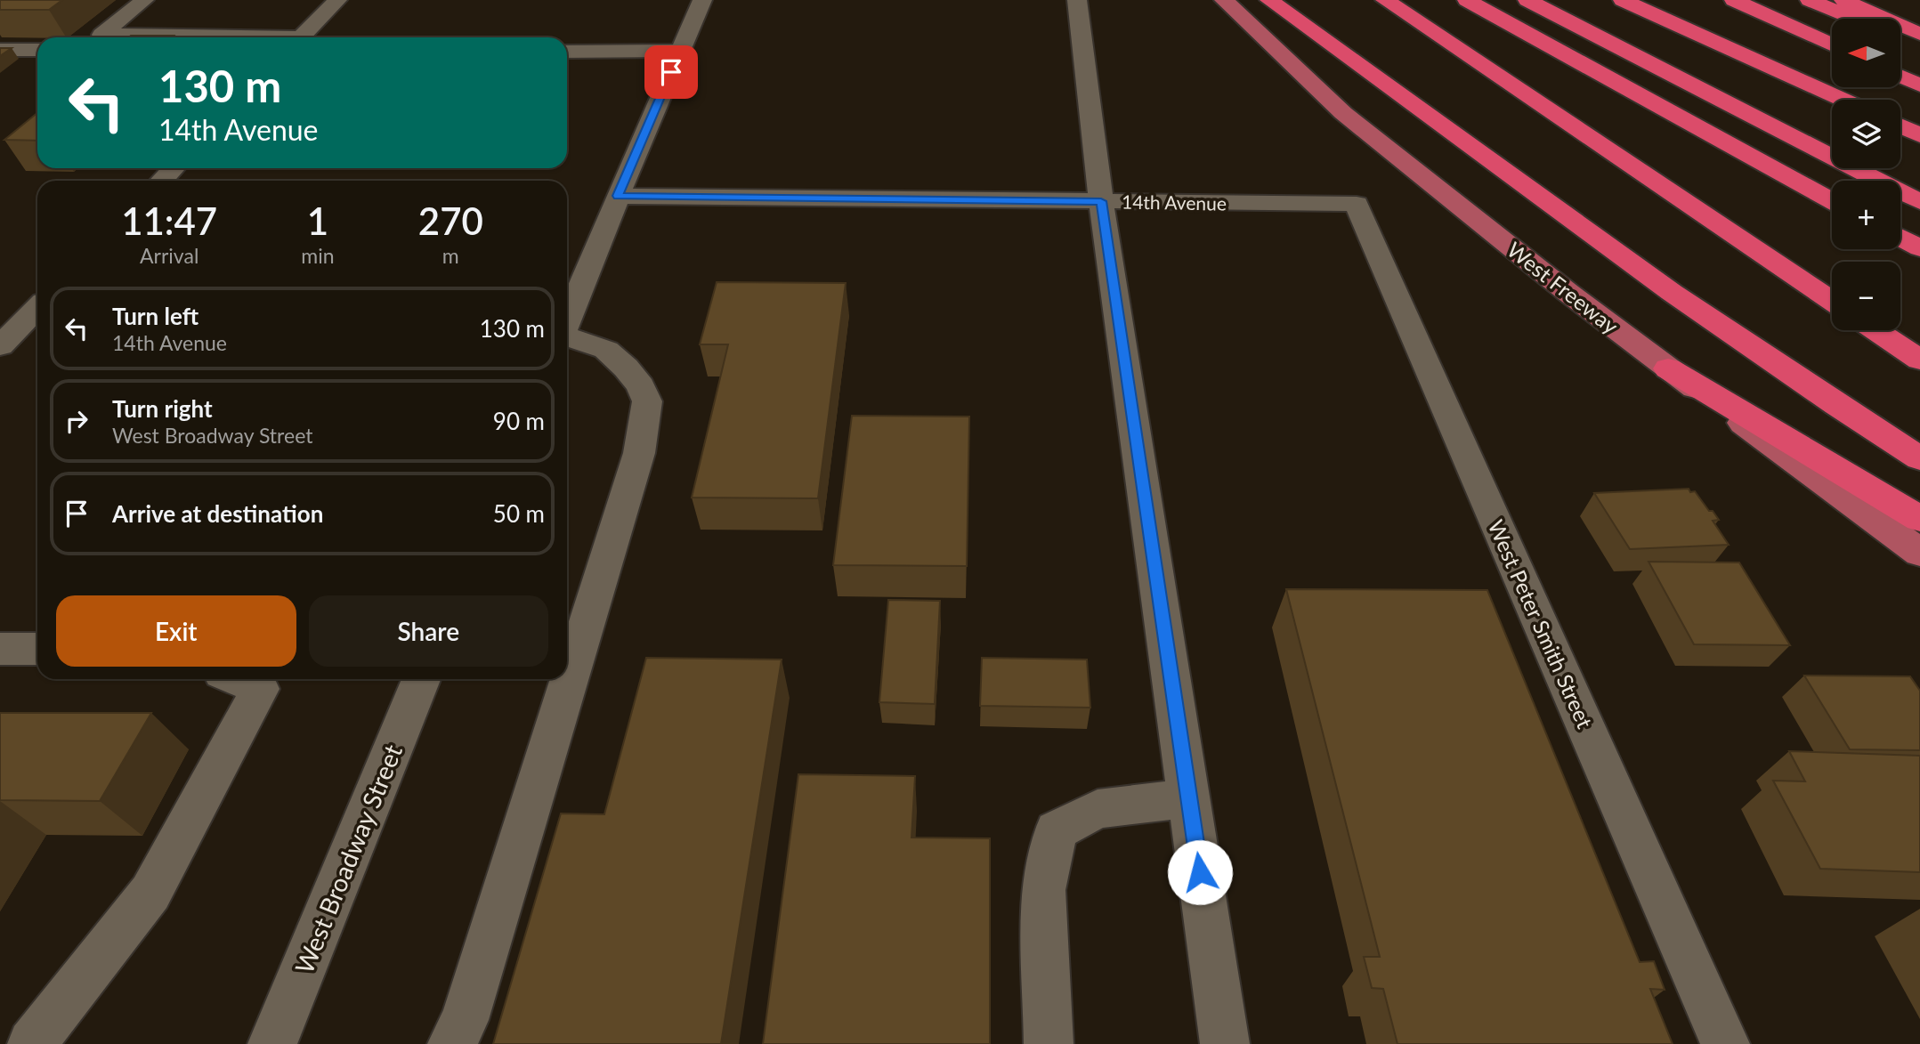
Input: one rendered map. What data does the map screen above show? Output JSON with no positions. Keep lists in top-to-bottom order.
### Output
{
  "streets": {
    "main road": ["West Freeway"],
    "street": ["14th Avenue", "West Peter Smith Street", "West Broadway Street"]
  },
  "crossings": [
    ["14th Avenue", "West Peter Smith Street"]
  ],
  "north": "left",
  "page": {
    "map_buttons": ["+", "−"],
    "turn": ["130 m", "14th Avenue"],
    "eta": [
      "11:47",
      "Arrival",
      "1",
      "min",
      "270",
      "m"
    ],
    "list": [
      {
        "name": "Turn left",
        "note": "14th Avenue",
        "value": "130 m"
      },
      {
        "name": "Turn right",
        "note": "West Broadway Street",
        "value": "90 m"
      },
      {
        "name": "Arrive at destination",
        "value": "50 m"
      }
    ],
    "buttons": ["Exit", "Share"]
  }
}
